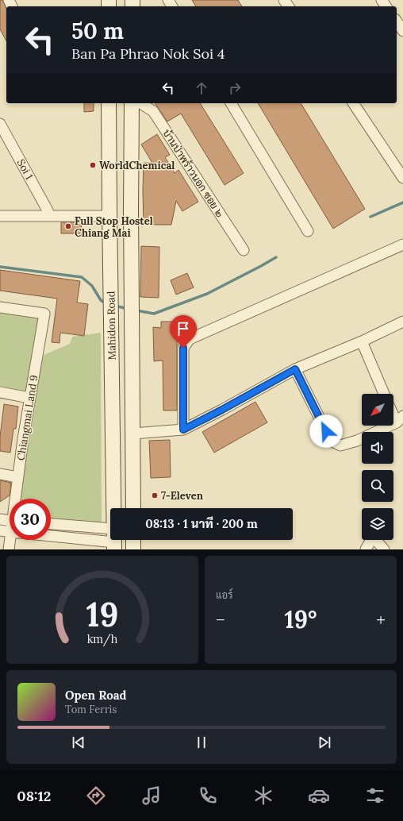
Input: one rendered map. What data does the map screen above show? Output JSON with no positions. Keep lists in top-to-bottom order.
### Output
{
  "streets": {
    "main road": ["Mahidon Road"],
    "street": ["Soi 1", "บ้านป่าพร้าวนอก ซอย ๒", "Chiangmai Land 9"]
  },
  "places": ["WorldChemical", "Full Stop Hostel Chiang Mai", "7-Eleven"],
  "north": "bottom left",
  "page": {
    "turn": ["50 m", "Ban Pa Phrao Nok Soi 4"],
    "limit": "30",
    "trip": "08:13 · 1 นาที · 200 m",
    "tile": "แอร์",
    "heat": ["−", "19°", "+"],
    "song": ["Open Road", "Tom Ferris"],
    "tabs": "08:12",
    "gauge": ["19", "km/h"]
  }
}
